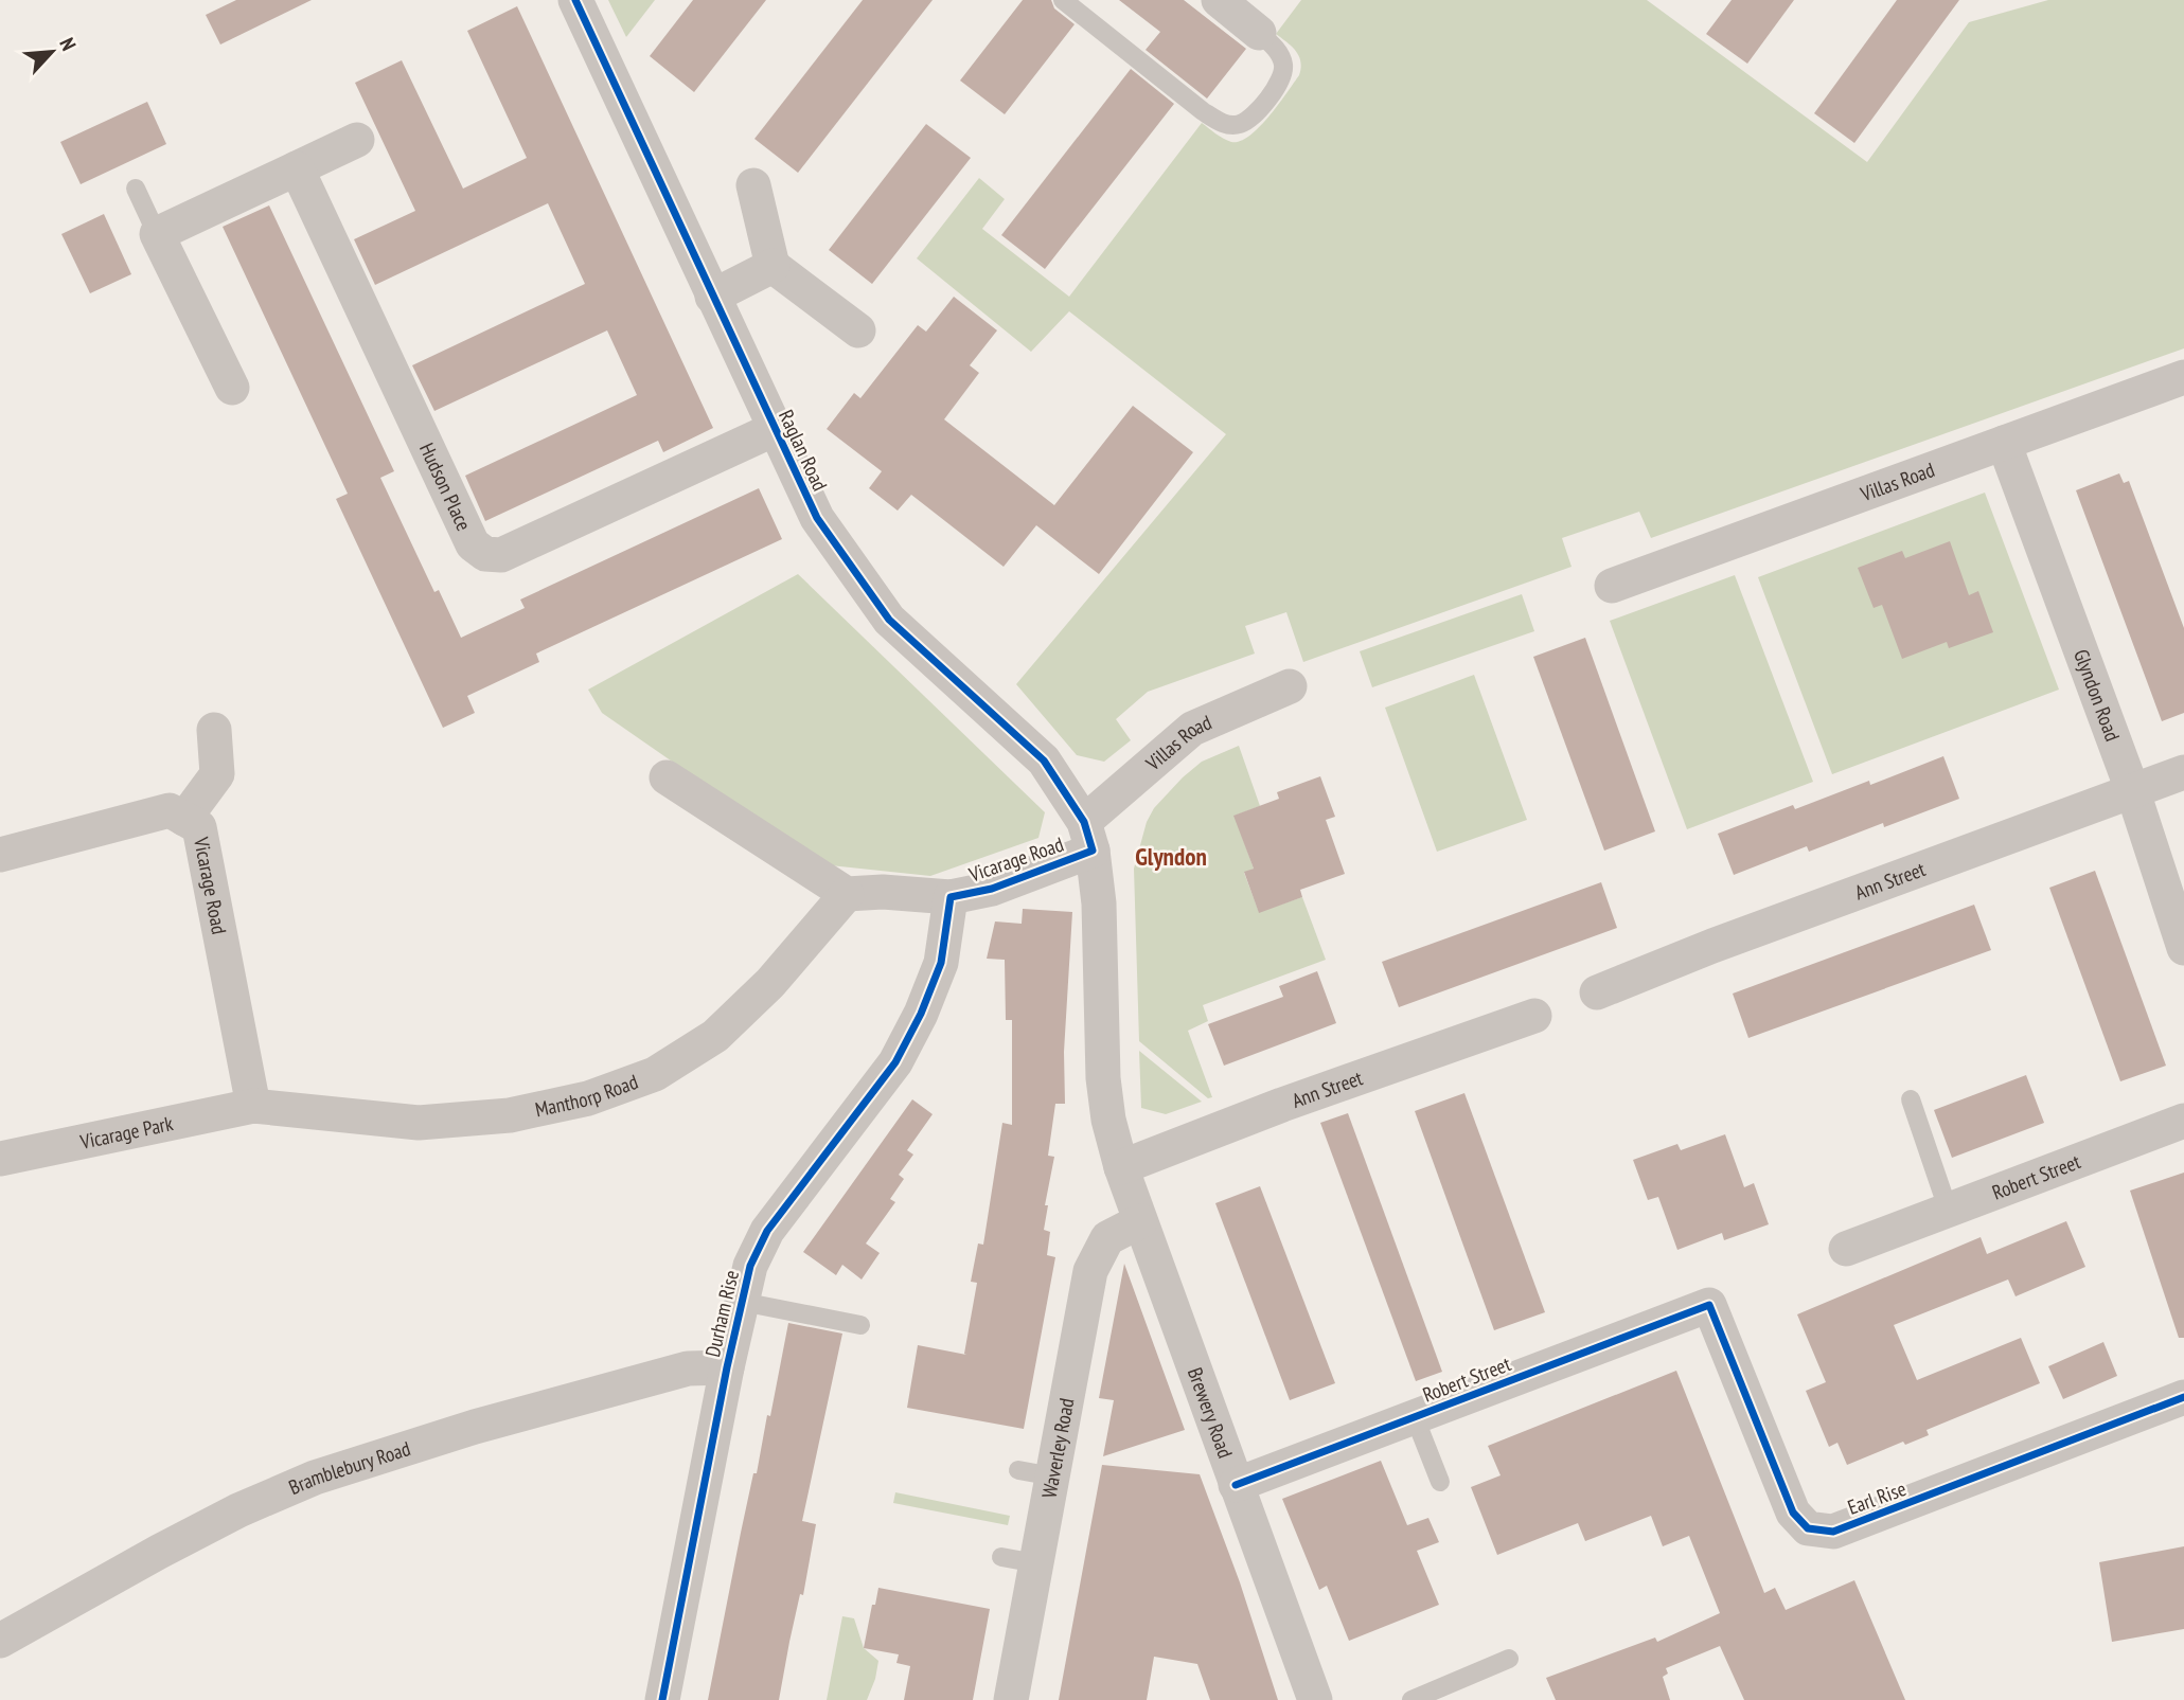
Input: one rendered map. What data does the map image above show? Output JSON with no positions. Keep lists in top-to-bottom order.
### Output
{
  "streets": {
    "street": [
      "Raglan Road",
      "Villas Road",
      "Hudson Place",
      "Glyndon Road",
      "Vicarage Road",
      "Ann Street",
      "Manthorp Road",
      "Vicarage Park",
      "Robert Street",
      "Durham Rise",
      "Brewery Road",
      "Waverley Road",
      "Bramblebury Road",
      "Earl Rise"
    ]
  },
  "crossings": [
    ["Raglan Road", "Villas Road"],
    ["Raglan Road", "Hudson Place"],
    ["Raglan Road", "Vicarage Road"],
    ["Villas Road", "Glyndon Road"],
    ["Villas Road", "Vicarage Road"],
    ["Glyndon Road", "Ann Street"],
    ["Vicarage Road", "Manthorp Road"],
    ["Vicarage Road", "Vicarage Park"],
    ["Vicarage Road", "Durham Rise"],
    ["Ann Street", "Brewery Road"],
    ["Manthorp Road", "Vicarage Park"],
    ["Robert Street", "Brewery Road"],
    ["Robert Street", "Earl Rise"],
    ["Durham Rise", "Bramblebury Road"],
    ["Brewery Road", "Waverley Road"]
  ],
  "districts": ["Glyndon"],
  "north": "top right"
}
